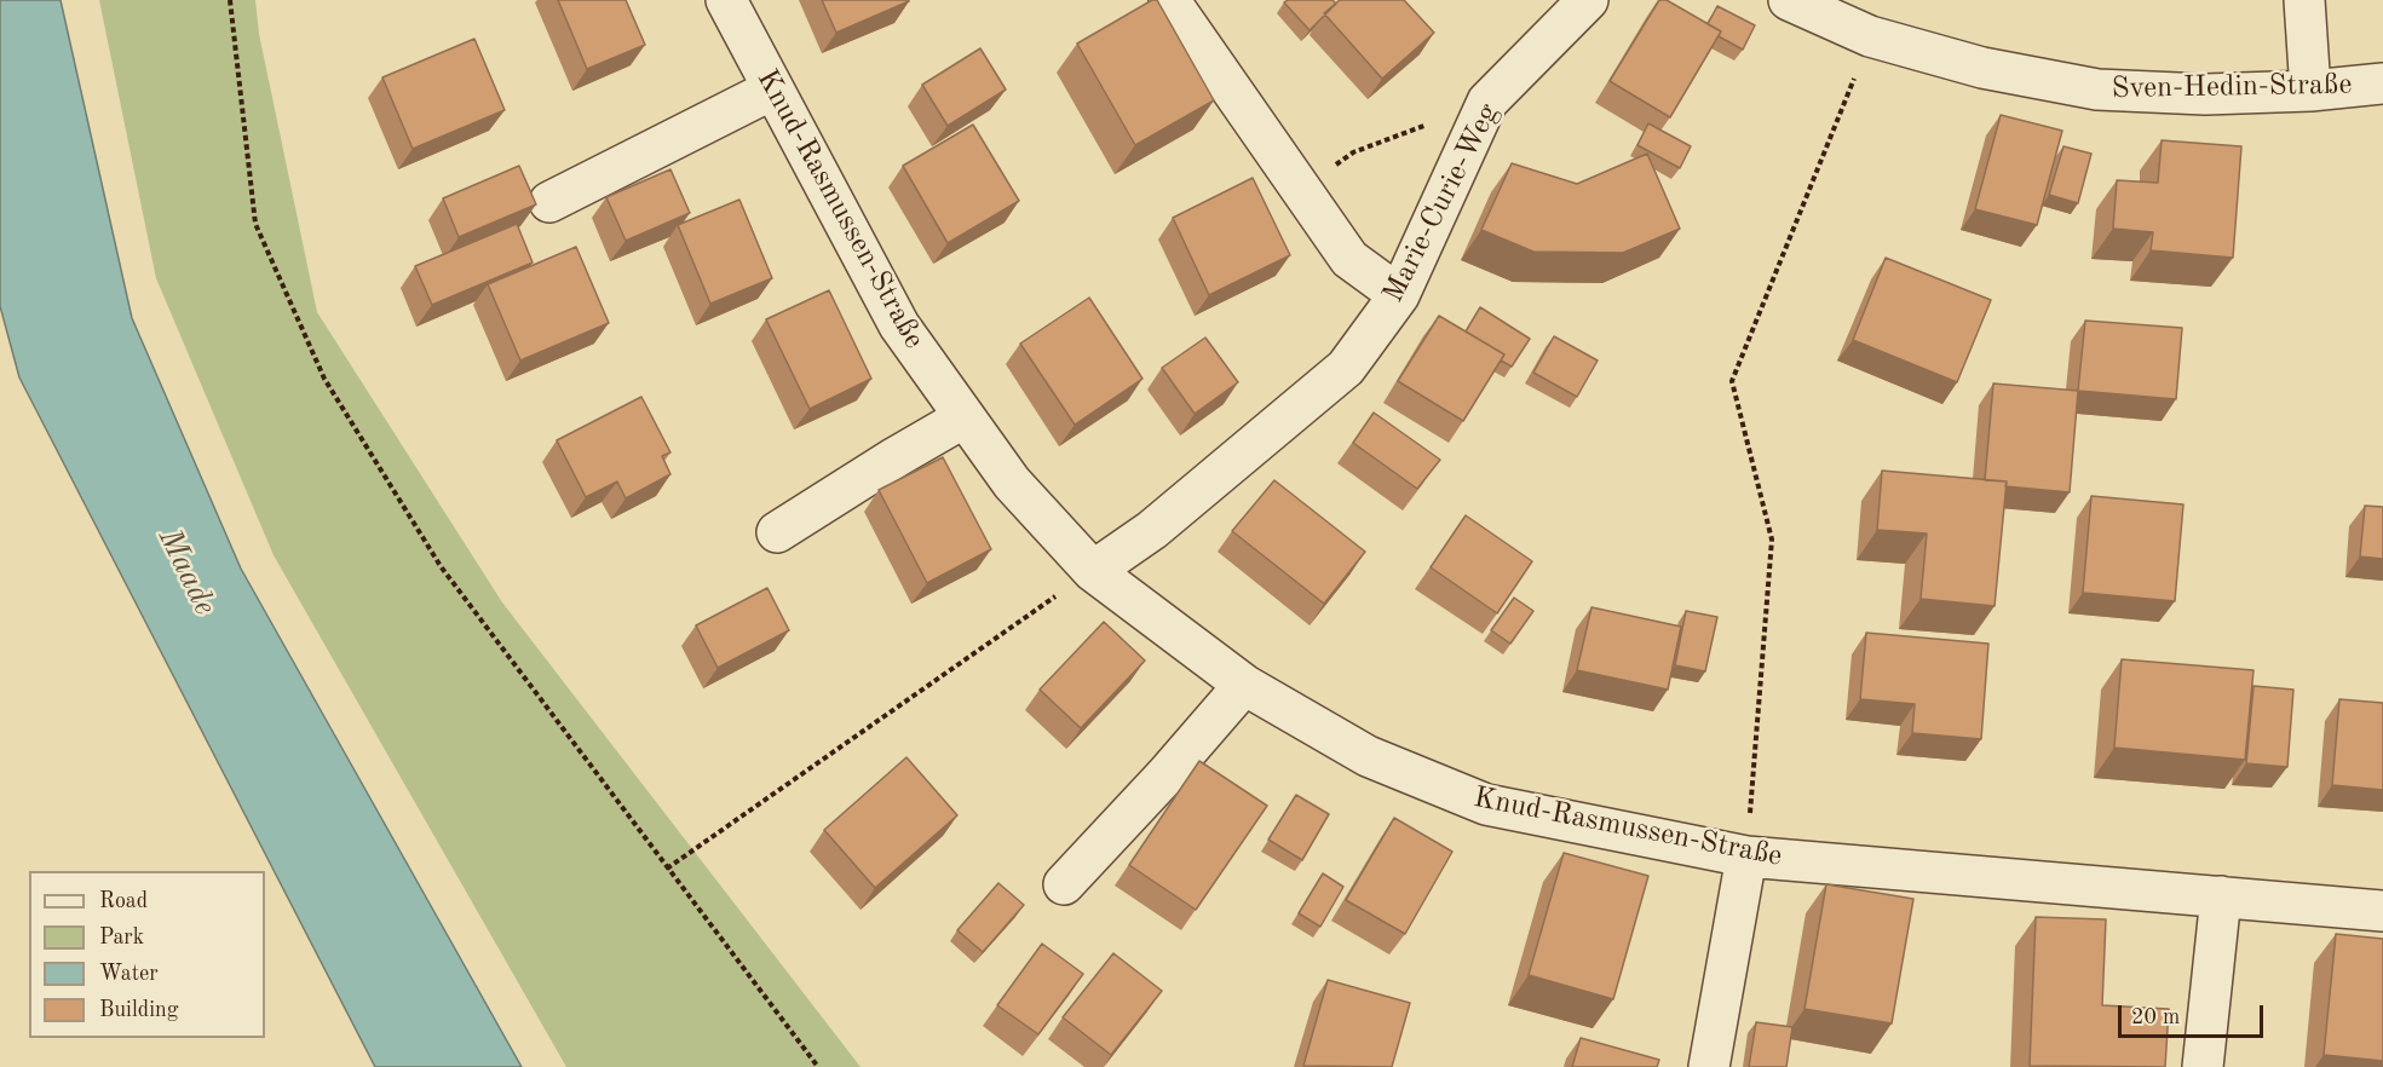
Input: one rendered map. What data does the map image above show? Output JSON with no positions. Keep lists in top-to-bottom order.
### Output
{
  "streets": {
    "street": ["Sven-Hedin-Straße", "Marie-Curie-Weg", "Knud-Rasmussen-Straße"]
  },
  "crossings": [
    ["Marie-Curie-Weg", "Knud-Rasmussen-Straße"]
  ],
  "water": ["Maade"],
  "legend": [
    "Road",
    "Park",
    "Water",
    "Building"
  ],
  "scale_bar": "20 m"
}
